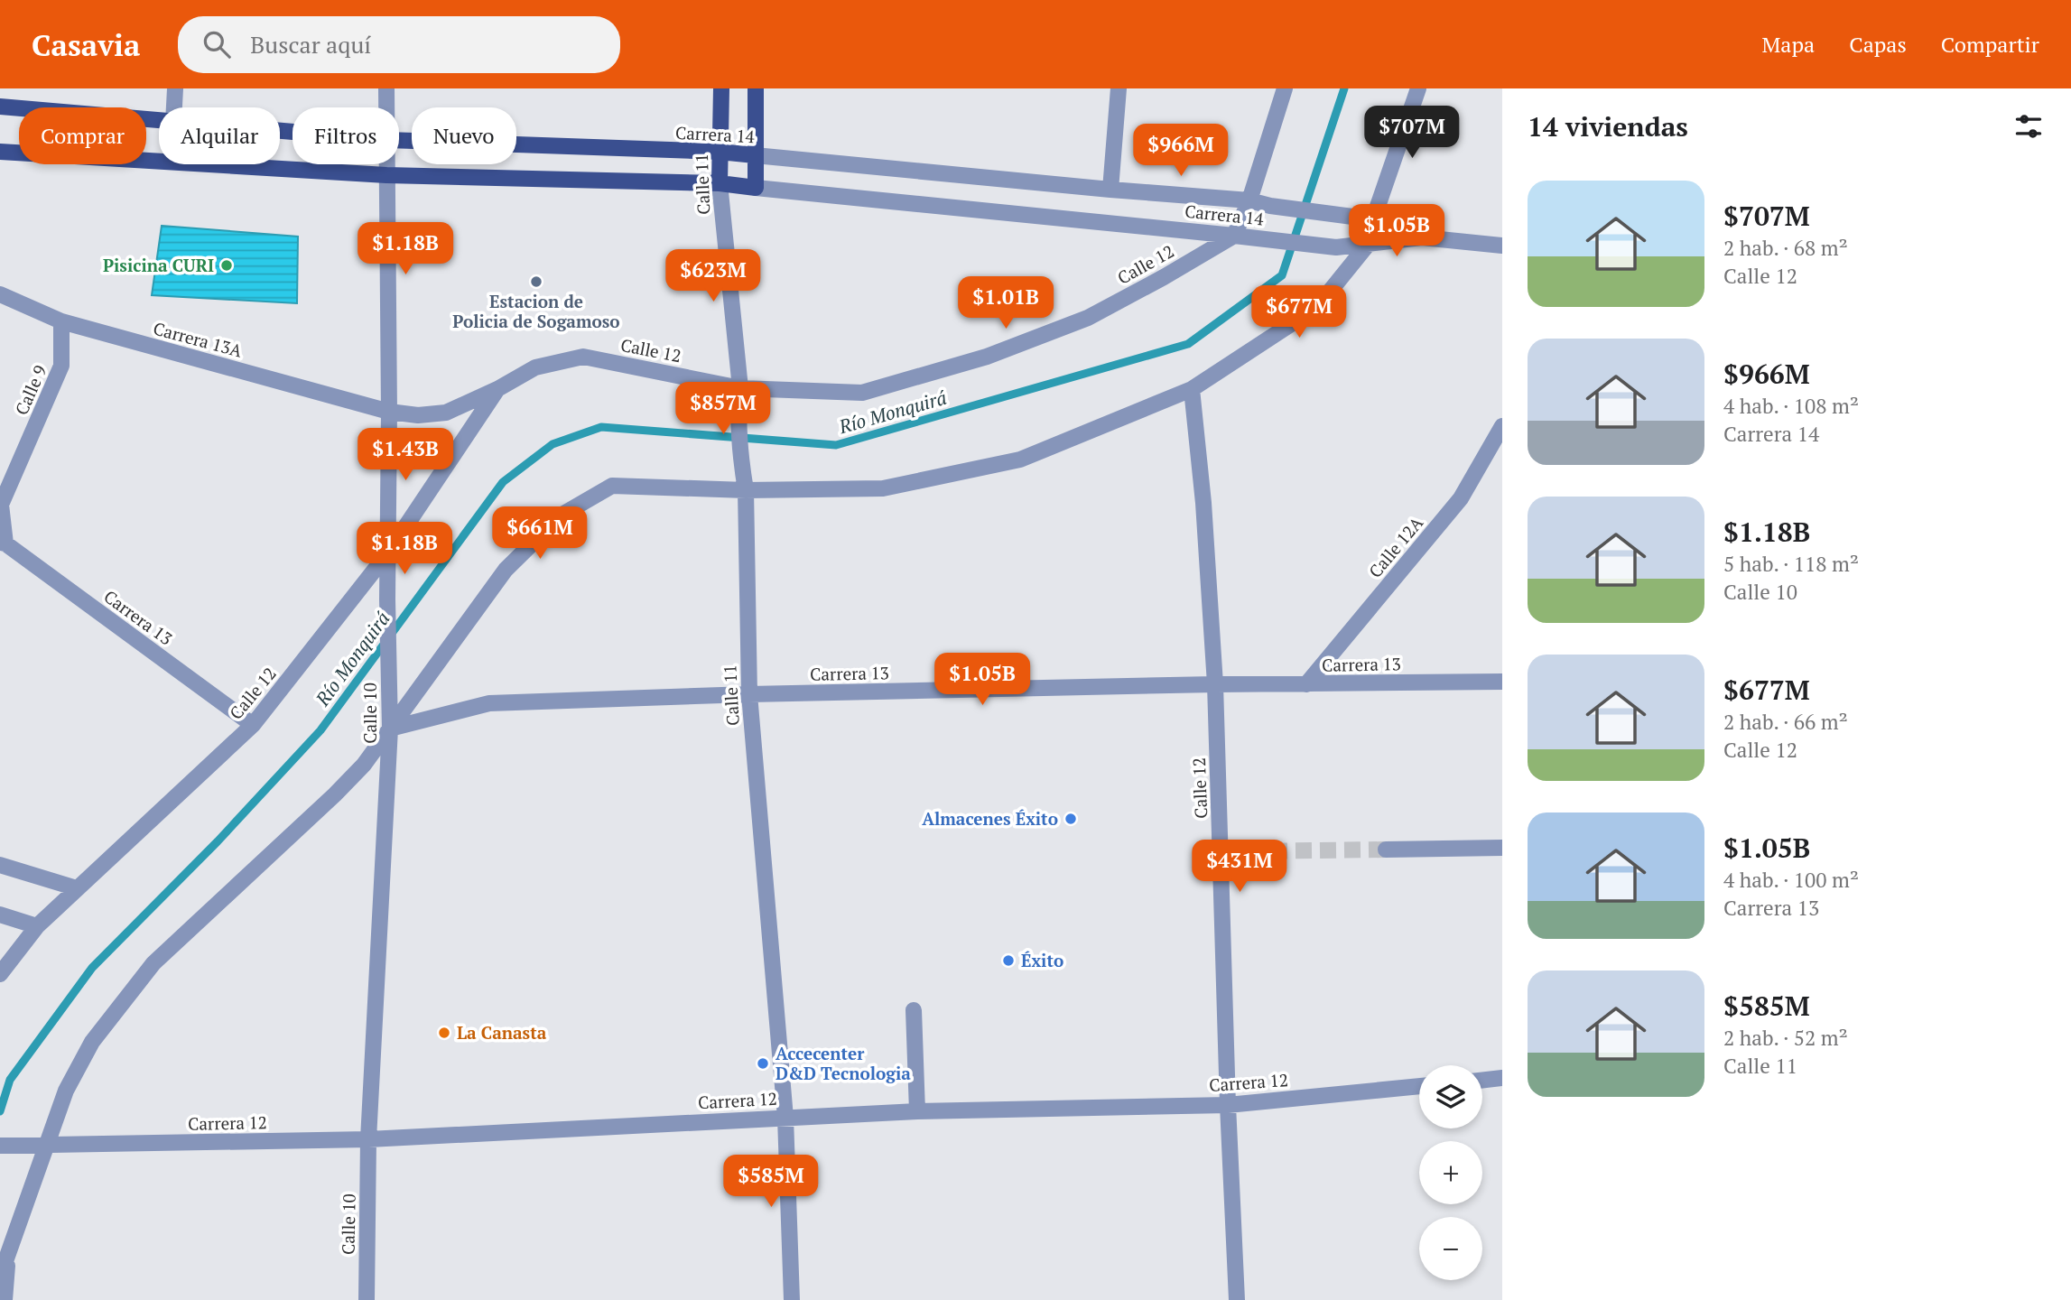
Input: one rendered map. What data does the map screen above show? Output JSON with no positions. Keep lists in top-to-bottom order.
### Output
{
  "streets": {
    "main road": ["Carrera 14", "Calle 11"],
    "street": [
      "Calle 12",
      "Carrera 13A",
      "Calle 9",
      "Calle 12A",
      "Carrera 13",
      "Calle 10",
      "Carrera 12"
    ]
  },
  "crossings": [
    ["Carrera 14", "Calle 11"],
    ["Carrera 14", "Calle 12"],
    ["Carrera 14", "Calle 10"],
    ["Calle 11", "Calle 12"],
    ["Calle 11", "Carrera 13"],
    ["Calle 11", "Carrera 12"],
    ["Calle 12", "Carrera 13A"],
    ["Calle 12", "Carrera 13"],
    ["Calle 12", "Calle 10"],
    ["Calle 12", "Carrera 12"],
    ["Carrera 13A", "Calle 9"],
    ["Carrera 13A", "Calle 10"],
    ["Calle 9", "Carrera 13"],
    ["Calle 12A", "Carrera 13"],
    ["Carrera 13", "Calle 10"],
    ["Calle 10", "Carrera 12"]
  ],
  "water": ["Río Monquirá"],
  "places": [
    "Pisicina CURI",
    "Estacion de Policia de Sogamoso",
    "Almacenes Éxito",
    "Éxito",
    "La Canasta",
    "Accecenter D&D Tecnologia"
  ],
  "page": {
    "header": "Casavia",
    "search": "Buscar aquí",
    "nav": ["Mapa", "Capas", "Compartir"],
    "heading": "14 viviendas",
    "price": [
      "$707M",
      "$966M",
      "$1.05B",
      "$1.18B",
      "$623M",
      "$1.01B",
      "$677M",
      "$857M",
      "$1.43B",
      "$661M",
      "$1.18B",
      "$1.05B",
      "$431M",
      "$585M"
    ],
    "chip": [
      "Comprar",
      "Alquilar",
      "Filtros",
      "Nuevo"
    ],
    "list": [
      {
        "name": "$707M",
        "note": "2 hab. · 68 m² · Calle 12"
      },
      {
        "name": "$966M",
        "note": "4 hab. · 108 m² · Carrera 14"
      },
      {
        "name": "$1.18B",
        "note": "5 hab. · 118 m² · Calle 10"
      },
      {
        "name": "$677M",
        "note": "2 hab. · 66 m² · Calle 12"
      },
      {
        "name": "$1.05B",
        "note": "4 hab. · 100 m² · Carrera 13"
      },
      {
        "name": "$585M",
        "note": "2 hab. · 52 m² · Calle 11"
      }
    ],
    "map_buttons": ["+", "−"]
  }
}
